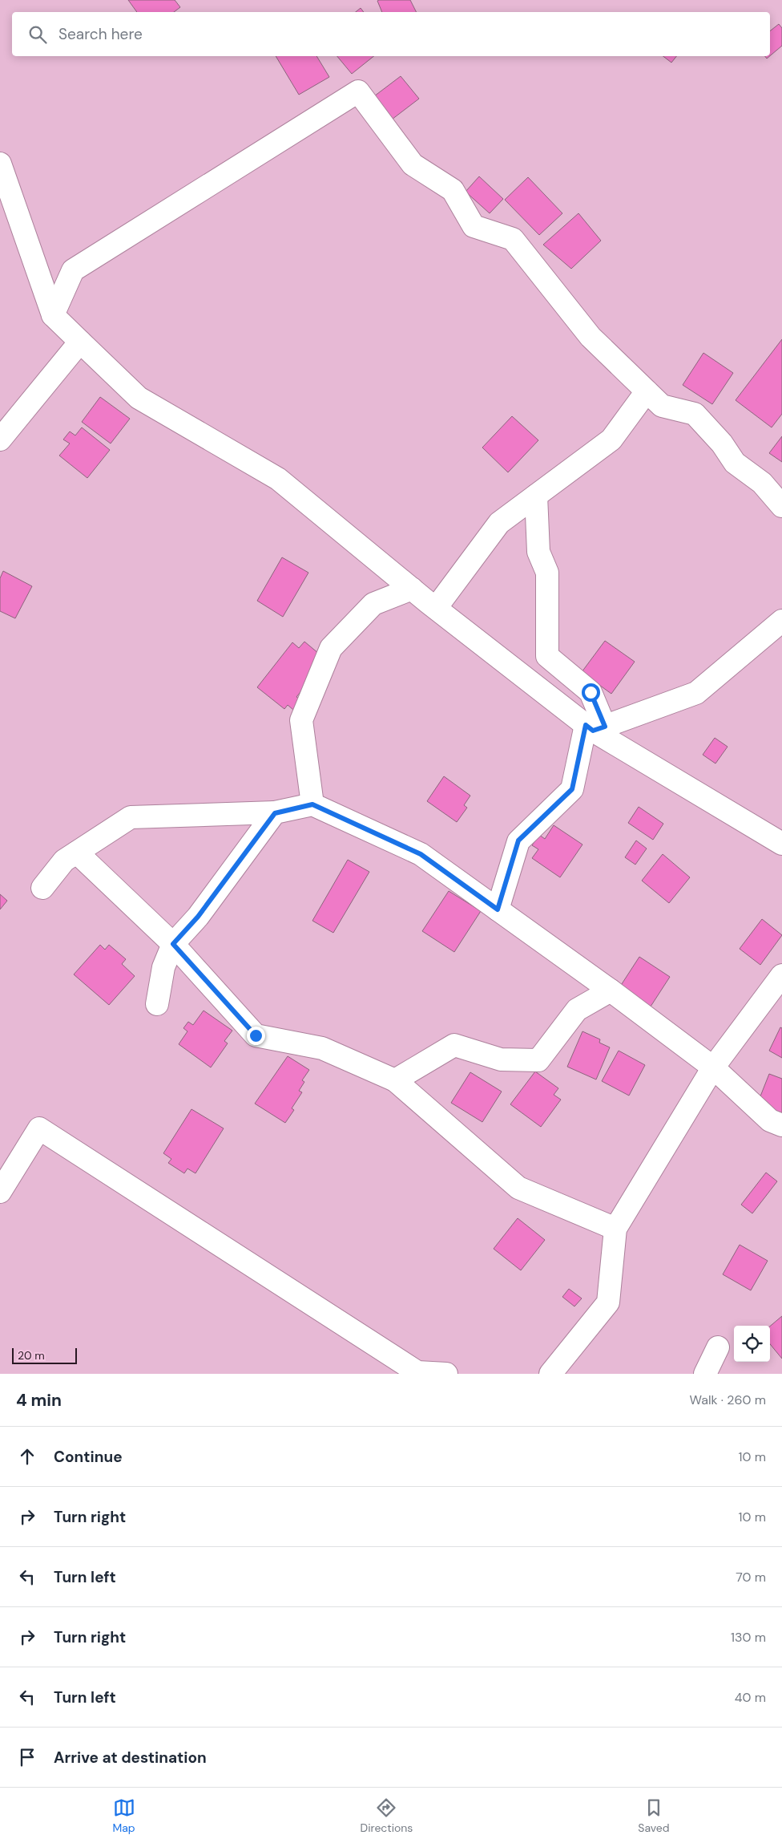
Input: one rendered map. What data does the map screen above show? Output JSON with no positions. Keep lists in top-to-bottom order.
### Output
{
  "scale_bar": "20 m",
  "page": {
    "search": "Search here",
    "scale": "20 m",
    "heading": ["4 min", "Walk · 260 m"],
    "list": [
      ["Continue", "10 m"],
      ["Turn right", "10 m"],
      ["Turn left", "70 m"],
      ["Turn right", "130 m"],
      ["Turn left", "40 m"],
      "Arrive at destination"
    ],
    "nav": ["Map", "Directions", "Saved"]
  }
}
